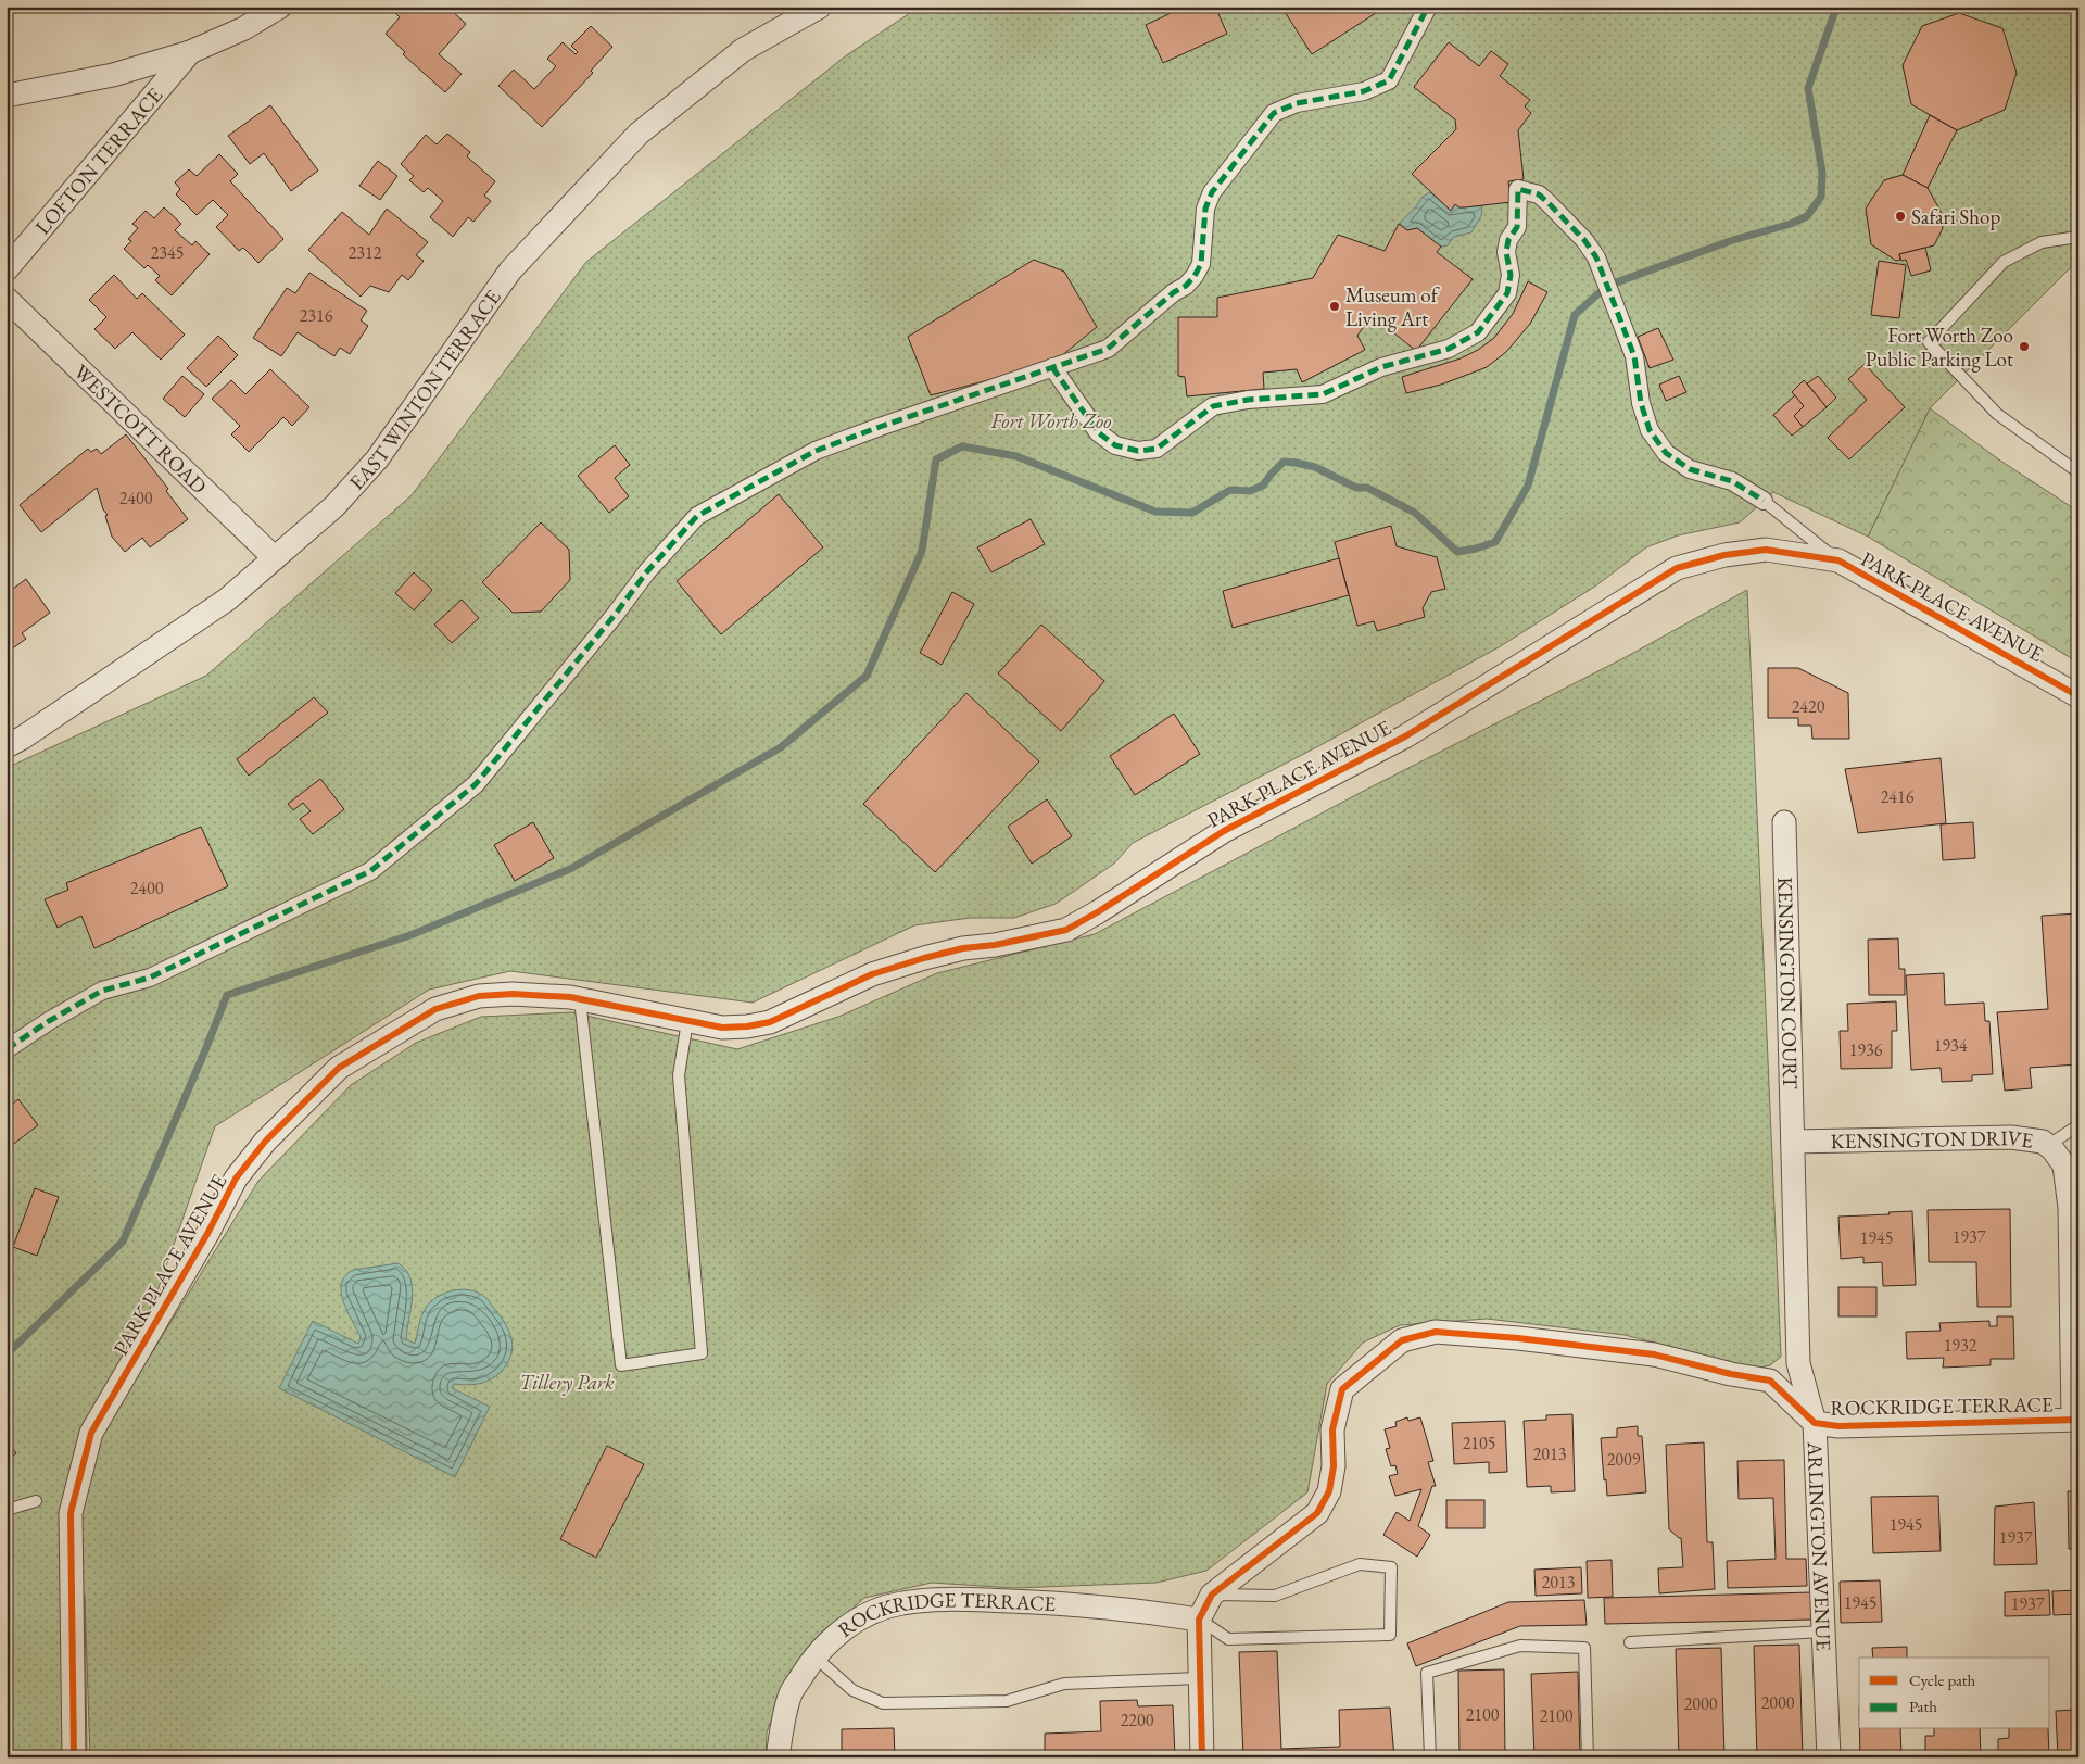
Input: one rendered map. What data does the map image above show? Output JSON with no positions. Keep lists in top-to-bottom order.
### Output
{
  "streets": {
    "street": [
      "LOFTON TERRACE",
      "EAST WINTON TERRACE",
      "WESTCOTT ROAD",
      "PARK PLACE AVENUE",
      "KENSINGTON COURT",
      "KENSINGTON DRIVE",
      "ROCKRIDGE TERRACE",
      "ARLINGTON AVENUE"
    ]
  },
  "crossings": [
    ["EAST WINTON TERRACE", "WESTCOTT ROAD"],
    ["KENSINGTON COURT", "KENSINGTON DRIVE"],
    ["KENSINGTON COURT", "ARLINGTON AVENUE"],
    ["KENSINGTON DRIVE", "ROCKRIDGE TERRACE"],
    ["KENSINGTON DRIVE", "ARLINGTON AVENUE"],
    ["ROCKRIDGE TERRACE", "ARLINGTON AVENUE"]
  ],
  "parks": ["Fort Worth Zoo", "Tillery Park"],
  "places": ["Safari Shop", "Museum of Living Art", "Fort Worth Zoo Public Parking Lot"],
  "house_numbers": [
    "2345",
    "2312",
    "2316",
    "2400",
    "2420",
    "2416",
    "2400",
    "1934",
    "1936",
    "1937",
    "1945",
    "1932",
    "2105",
    "2013",
    "2009",
    "1945",
    "1937",
    "2013",
    "1945",
    "1937",
    "2000",
    "2000",
    "2100",
    "2100",
    "2200"
  ],
  "legend": ["Cycle path", "Path"]
}
